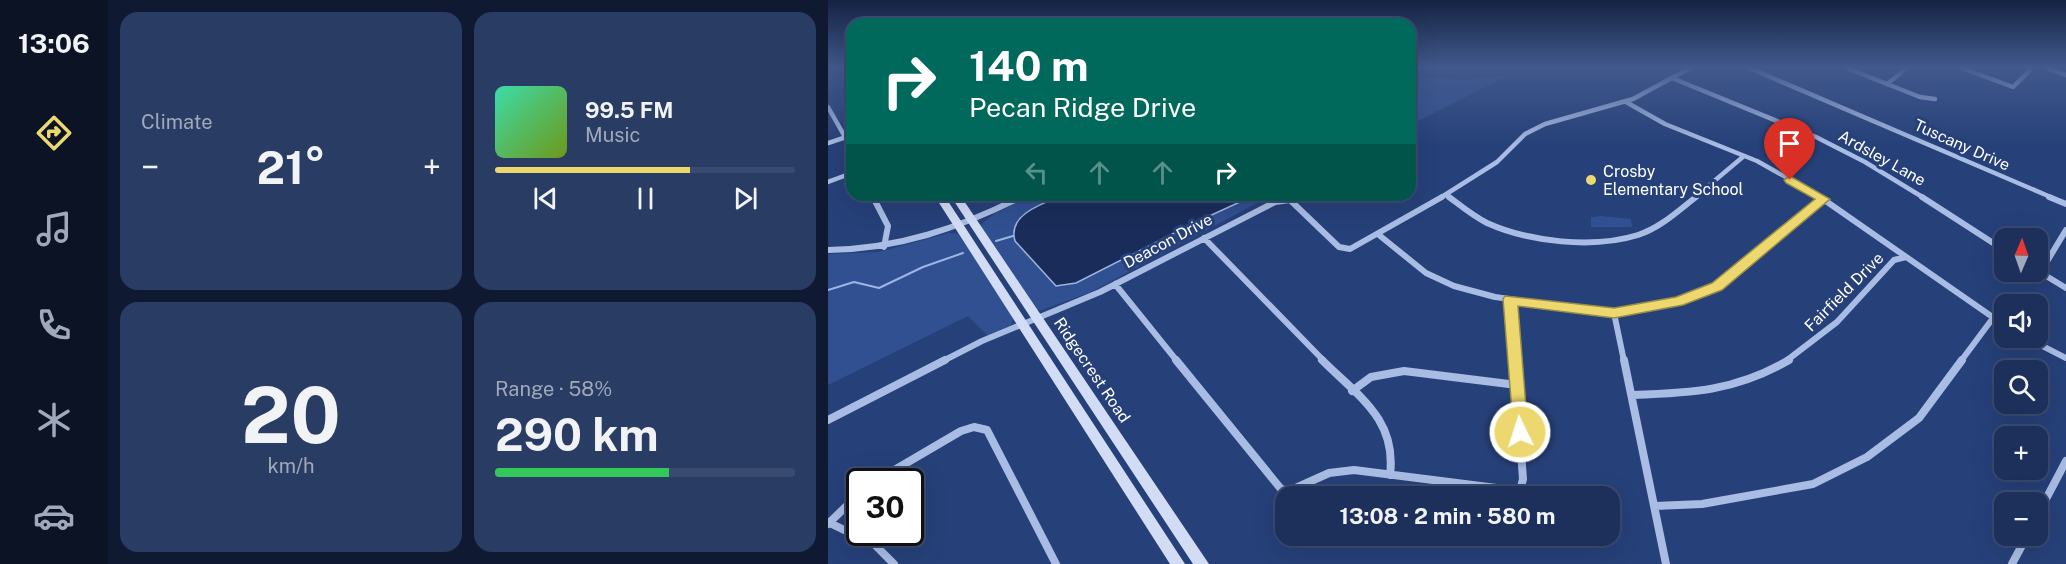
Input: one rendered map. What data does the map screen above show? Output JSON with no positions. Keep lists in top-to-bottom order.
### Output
{
  "streets": {
    "main road": ["Ridgecrest Road"],
    "street": [
      "Tuscany Drive",
      "Ardsley Lane",
      "Deacon Drive",
      "Fairfield Drive"
    ]
  },
  "crossings": [
    ["Deacon Drive", "Ridgecrest Road"]
  ],
  "places": ["Crosby Elementary School"],
  "north": "top",
  "page": {
    "tabs": "13:06",
    "tile": [
      "Climate",
      ["20", "km/h"],
      ["Range · 58%", "290 km"]
    ],
    "turn": ["140 m", "Pecan Ridge Drive"],
    "song": ["99.5 FM", "Music"],
    "heat": ["−", "21°", "+"],
    "map_buttons": ["+", "−"],
    "limit": "30",
    "trip": "13:08 · 2 min · 580 m"
  }
}
